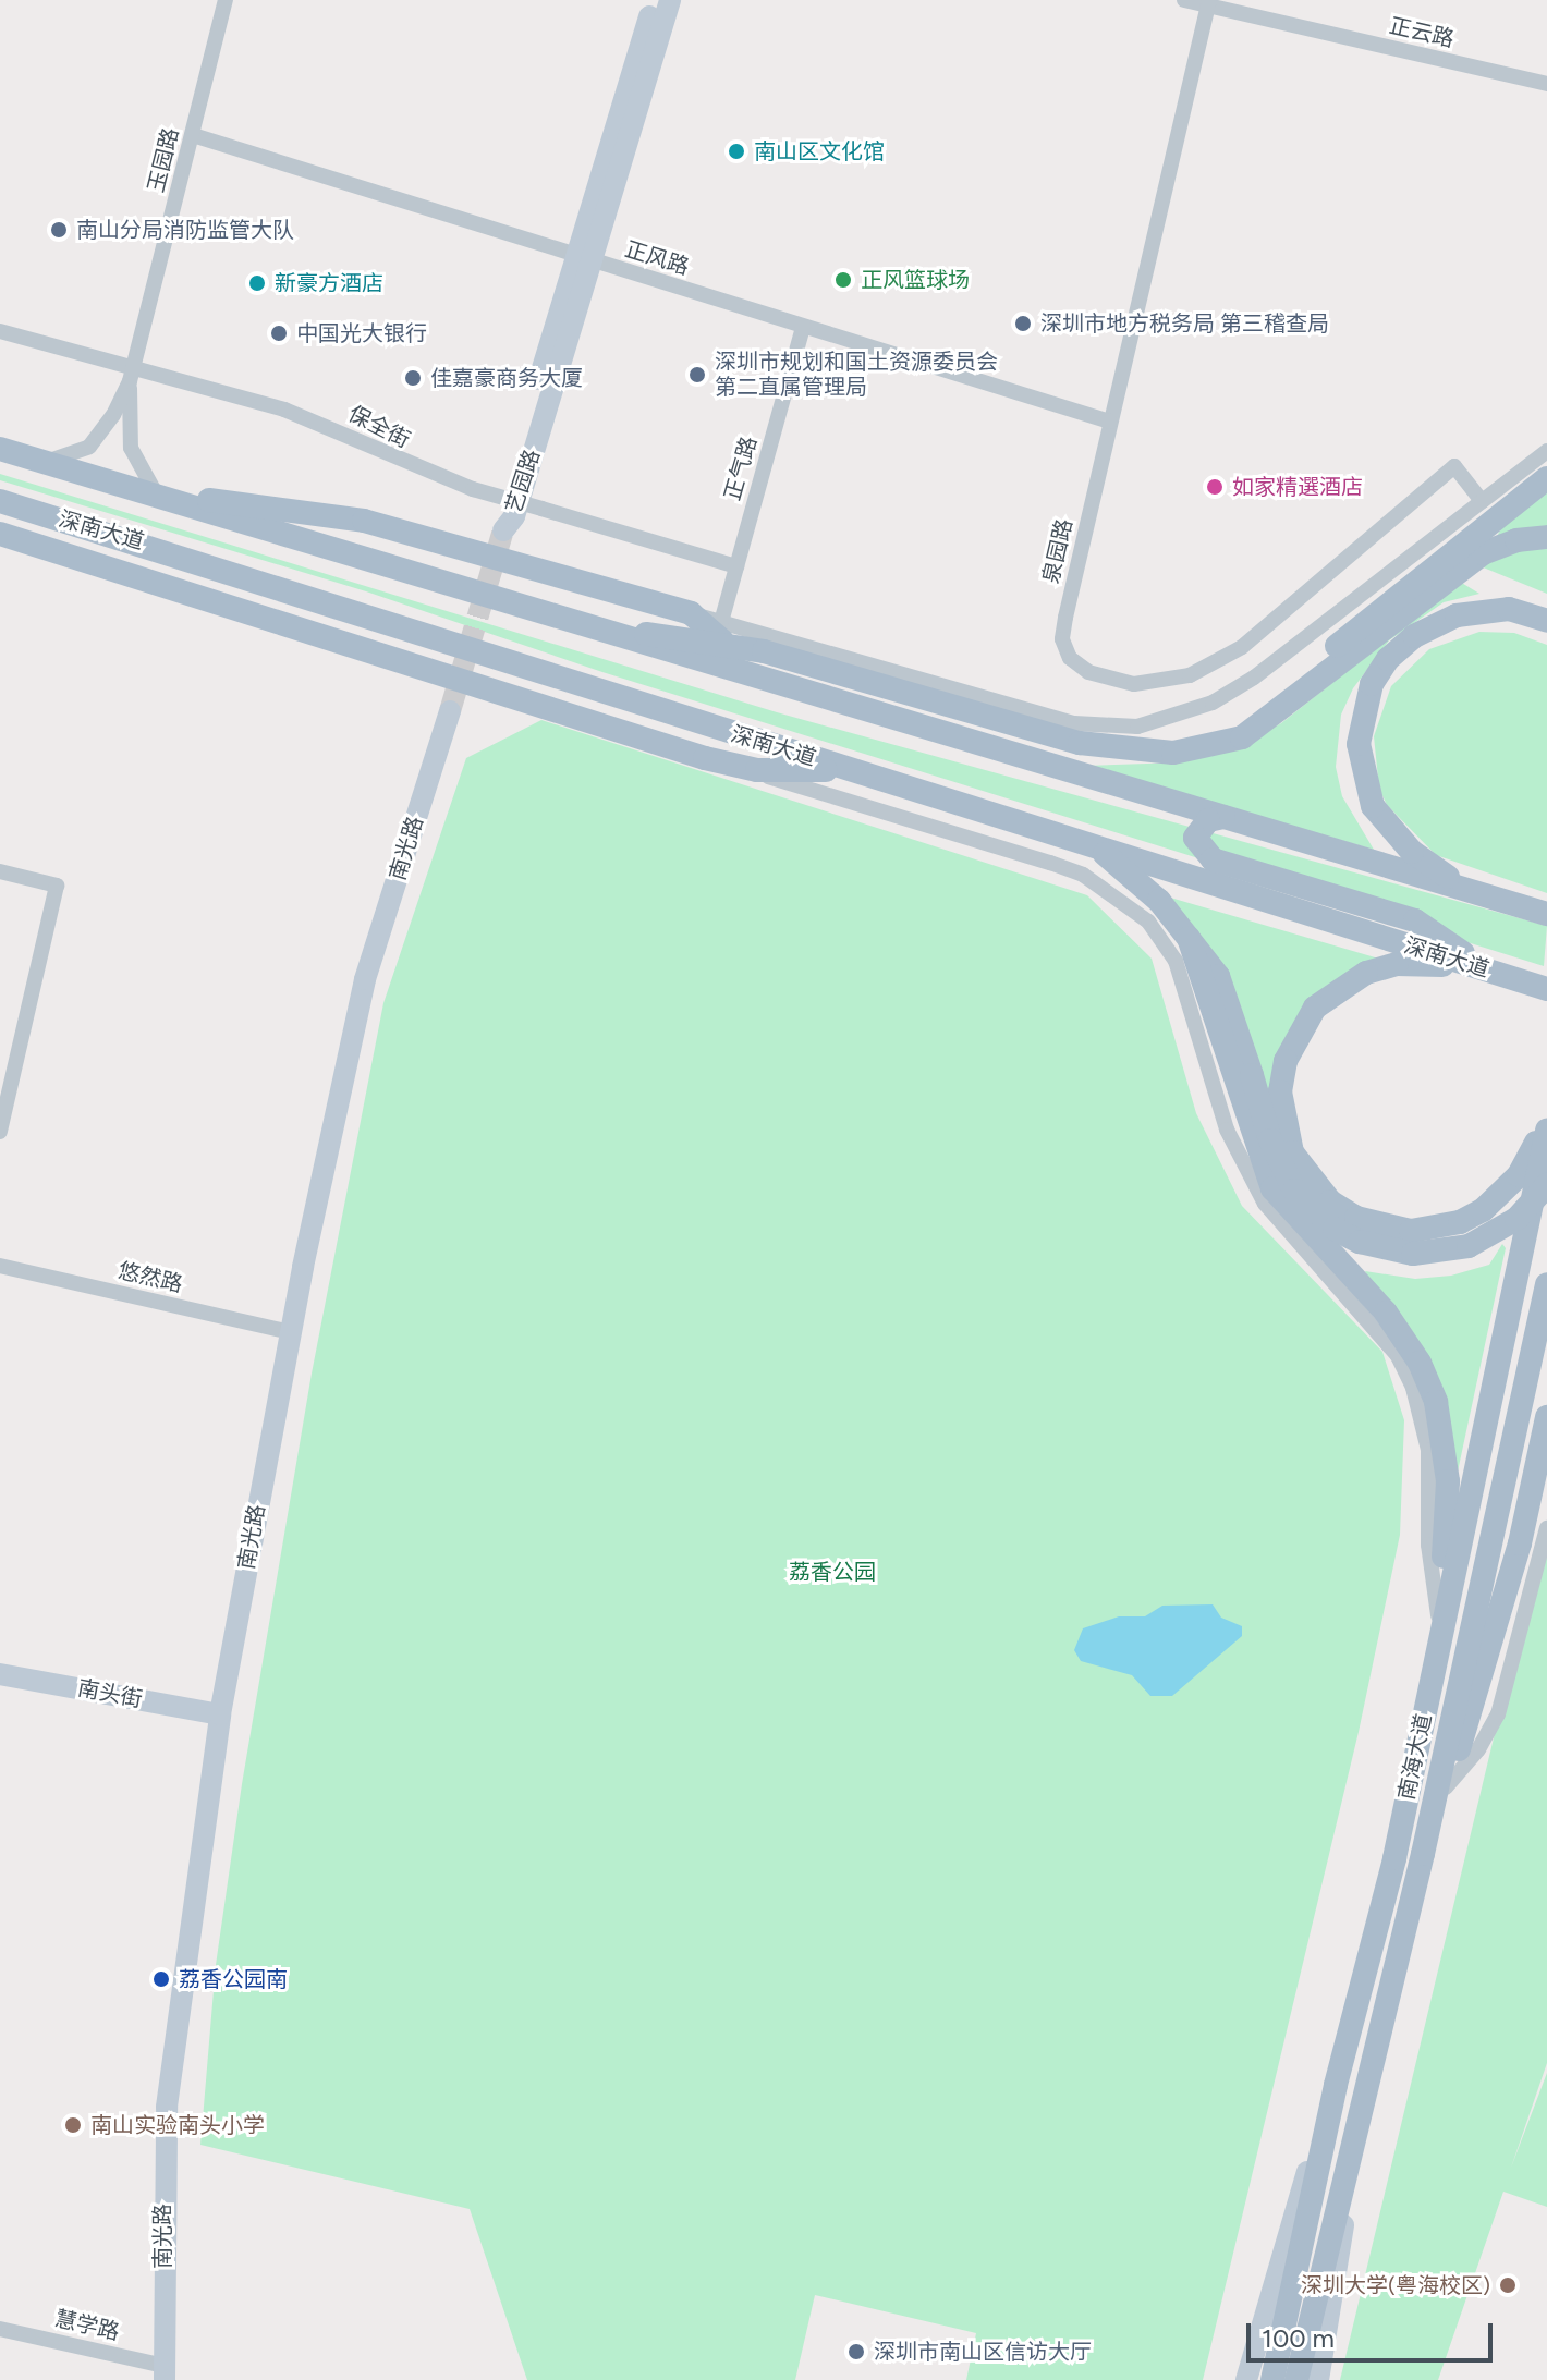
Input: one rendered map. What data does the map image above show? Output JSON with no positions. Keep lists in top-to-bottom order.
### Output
{
  "streets": {
    "main road": ["深南大道", "南海大道"],
    "street": [
      "正云路",
      "玉园路",
      "正风路",
      "保全街",
      "正气路",
      "艺园路",
      "泉园路",
      "南光路",
      "悠然路",
      "南头街",
      "慧学路"
    ]
  },
  "crossings": [
    ["正云路", "泉园路"],
    ["玉园路", "正风路"],
    ["玉园路", "保全街"],
    ["正风路", "正气路"],
    ["正风路", "艺园路"],
    ["正风路", "泉园路"],
    ["保全街", "正气路"],
    ["南光路", "悠然路"],
    ["南光路", "南头街"],
    ["南光路", "慧学路"]
  ],
  "parks": ["荔香公园"],
  "places": [
    "南山区文化馆",
    "南山分局消防监管大队",
    "正风篮球场",
    "新豪方酒店",
    "深圳市地方税务局 第三稽查局",
    "中国光大银行",
    "深圳市规划和国土资源委员会 第二直属管理局",
    "佳嘉豪商务大厦",
    "如家精選酒店",
    "荔香公园南",
    "南山实验南头小学",
    "深圳大学(粤海校区)",
    "深圳市南山区信访大厅"
  ],
  "scale_bar": "100 m"
}
